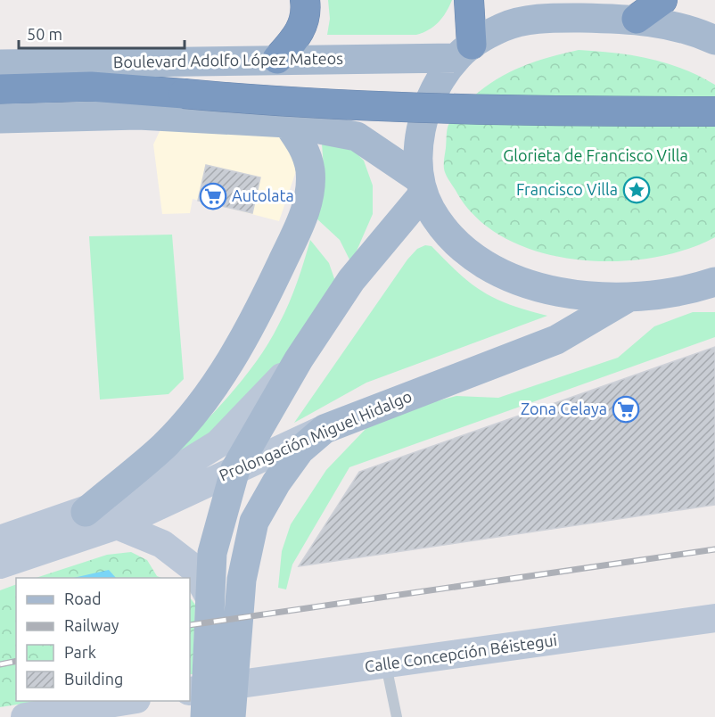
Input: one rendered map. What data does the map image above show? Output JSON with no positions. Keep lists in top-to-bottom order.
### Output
{
  "streets": {
    "main road": ["Boulevard Adolfo López Mateos", "Prolongación Miguel Hidalgo"],
    "street": ["Calle Concepción Béistegui"]
  },
  "parks": ["Glorieta de Francisco Villa"],
  "places": {
    "place": ["Francisco Villa"],
    "supermarket": ["Autolata", "Zona Celaya"]
  },
  "legend": [
    "Road",
    "Railway",
    "Park",
    "Building"
  ],
  "scale_bar": "50 m"
}
